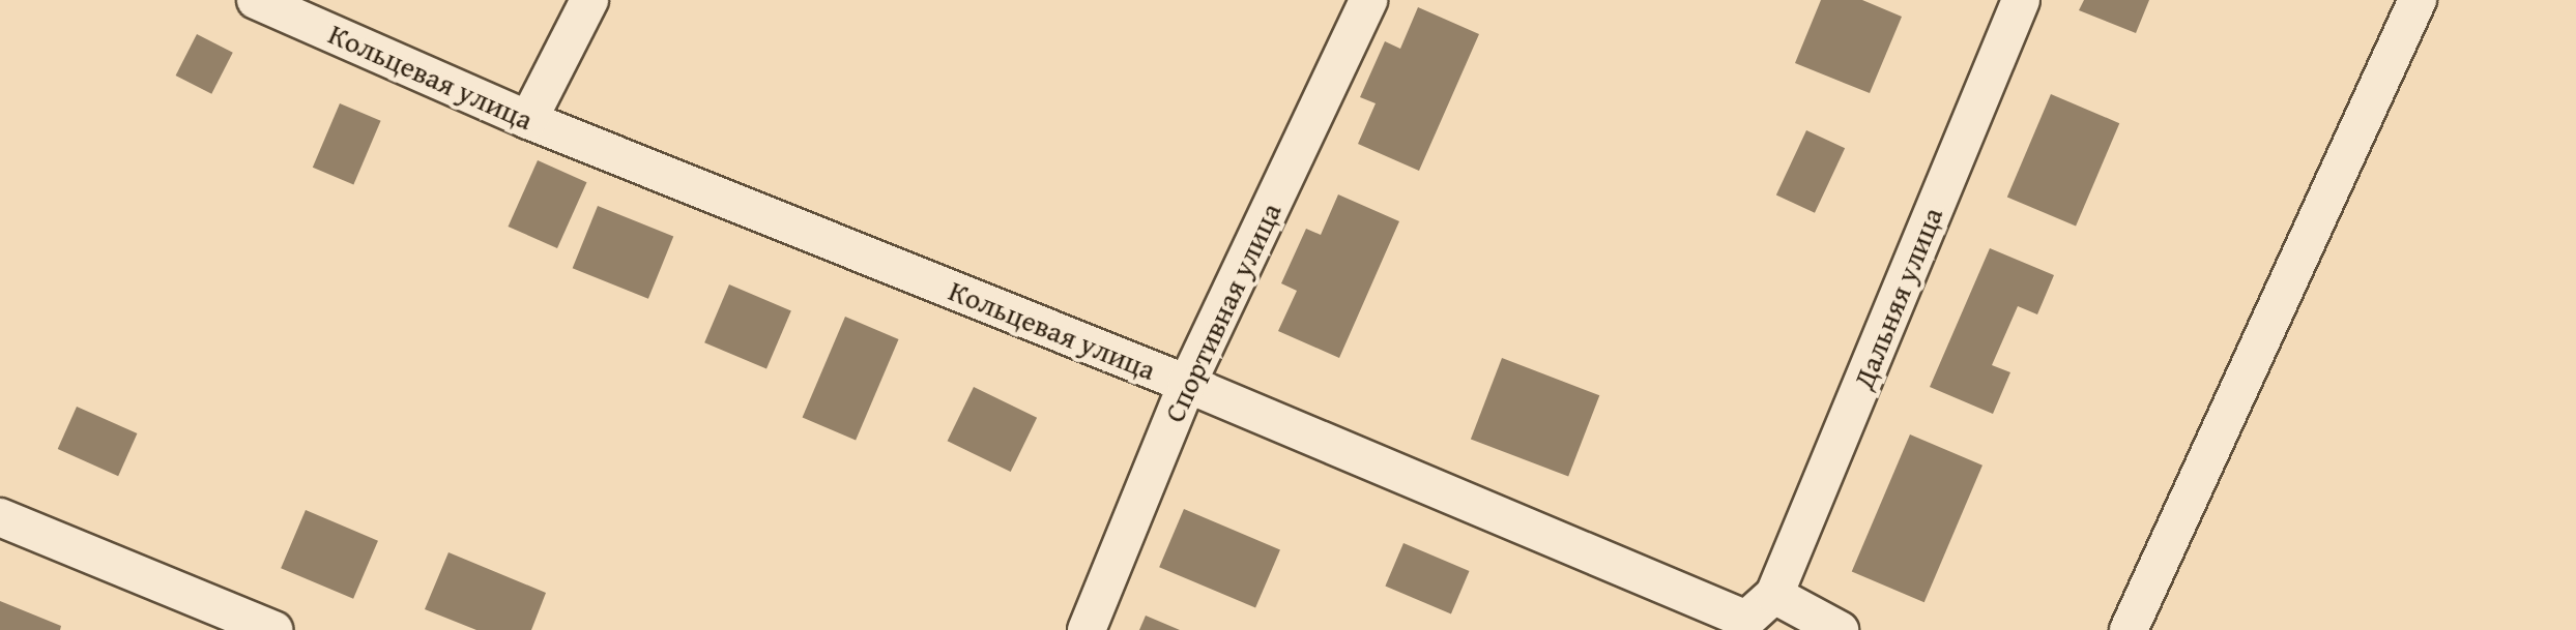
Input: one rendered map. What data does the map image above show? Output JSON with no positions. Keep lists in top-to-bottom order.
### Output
{
  "streets": {
    "street": ["Кольцевая улица", "Дальняя улица", "Спортивная улица"]
  },
  "crossings": [
    ["Кольцевая улица", "Дальняя улица"],
    ["Кольцевая улица", "Спортивная улица"]
  ]
}
